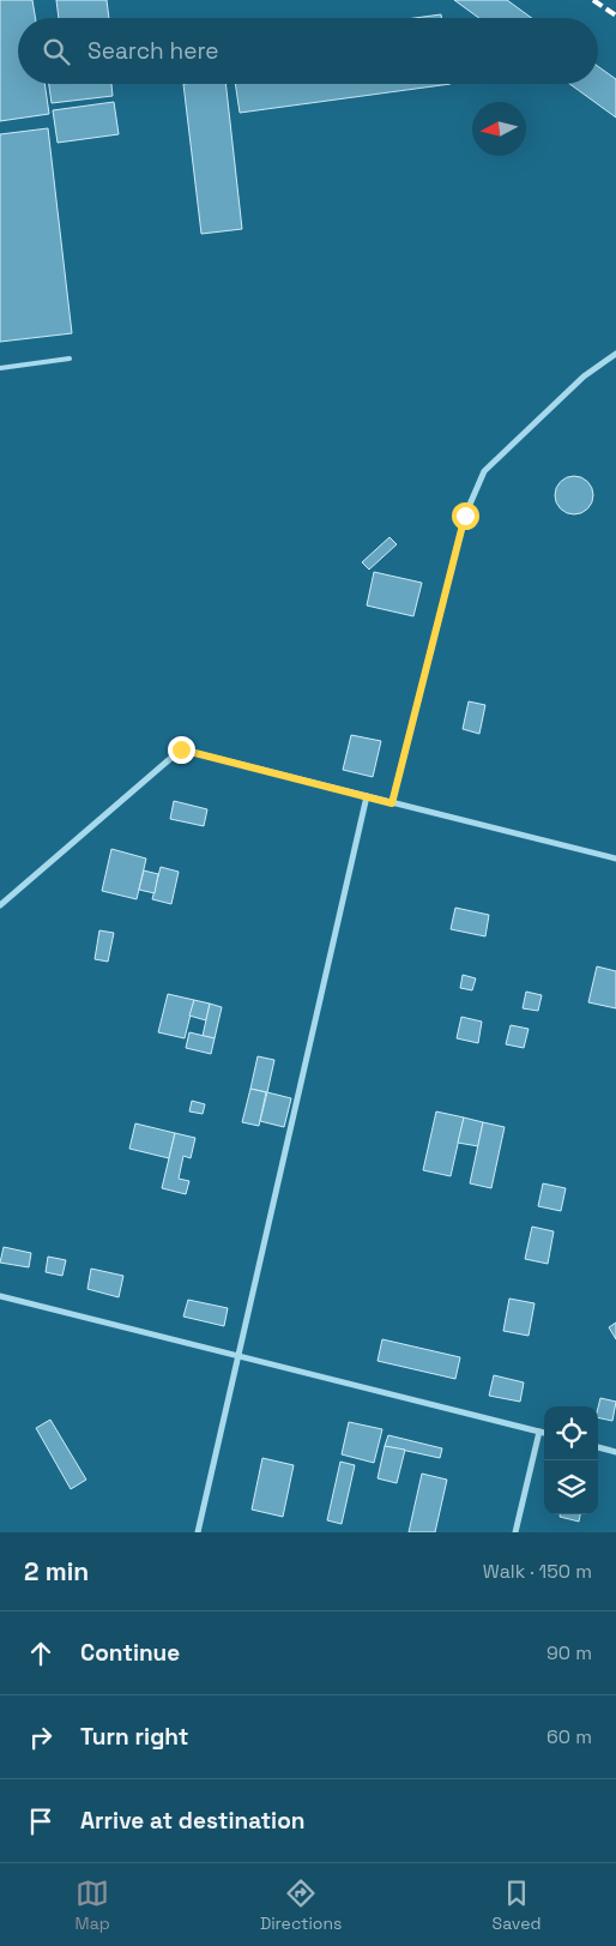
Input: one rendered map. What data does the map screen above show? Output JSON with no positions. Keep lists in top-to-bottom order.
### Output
{
  "north": "left",
  "page": {
    "search": "Search here",
    "heading": ["2 min", "Walk · 150 m"],
    "list": [
      ["Continue", "90 m"],
      ["Turn right", "60 m"],
      "Arrive at destination"
    ],
    "nav": ["Map", "Directions", "Saved"]
  }
}
